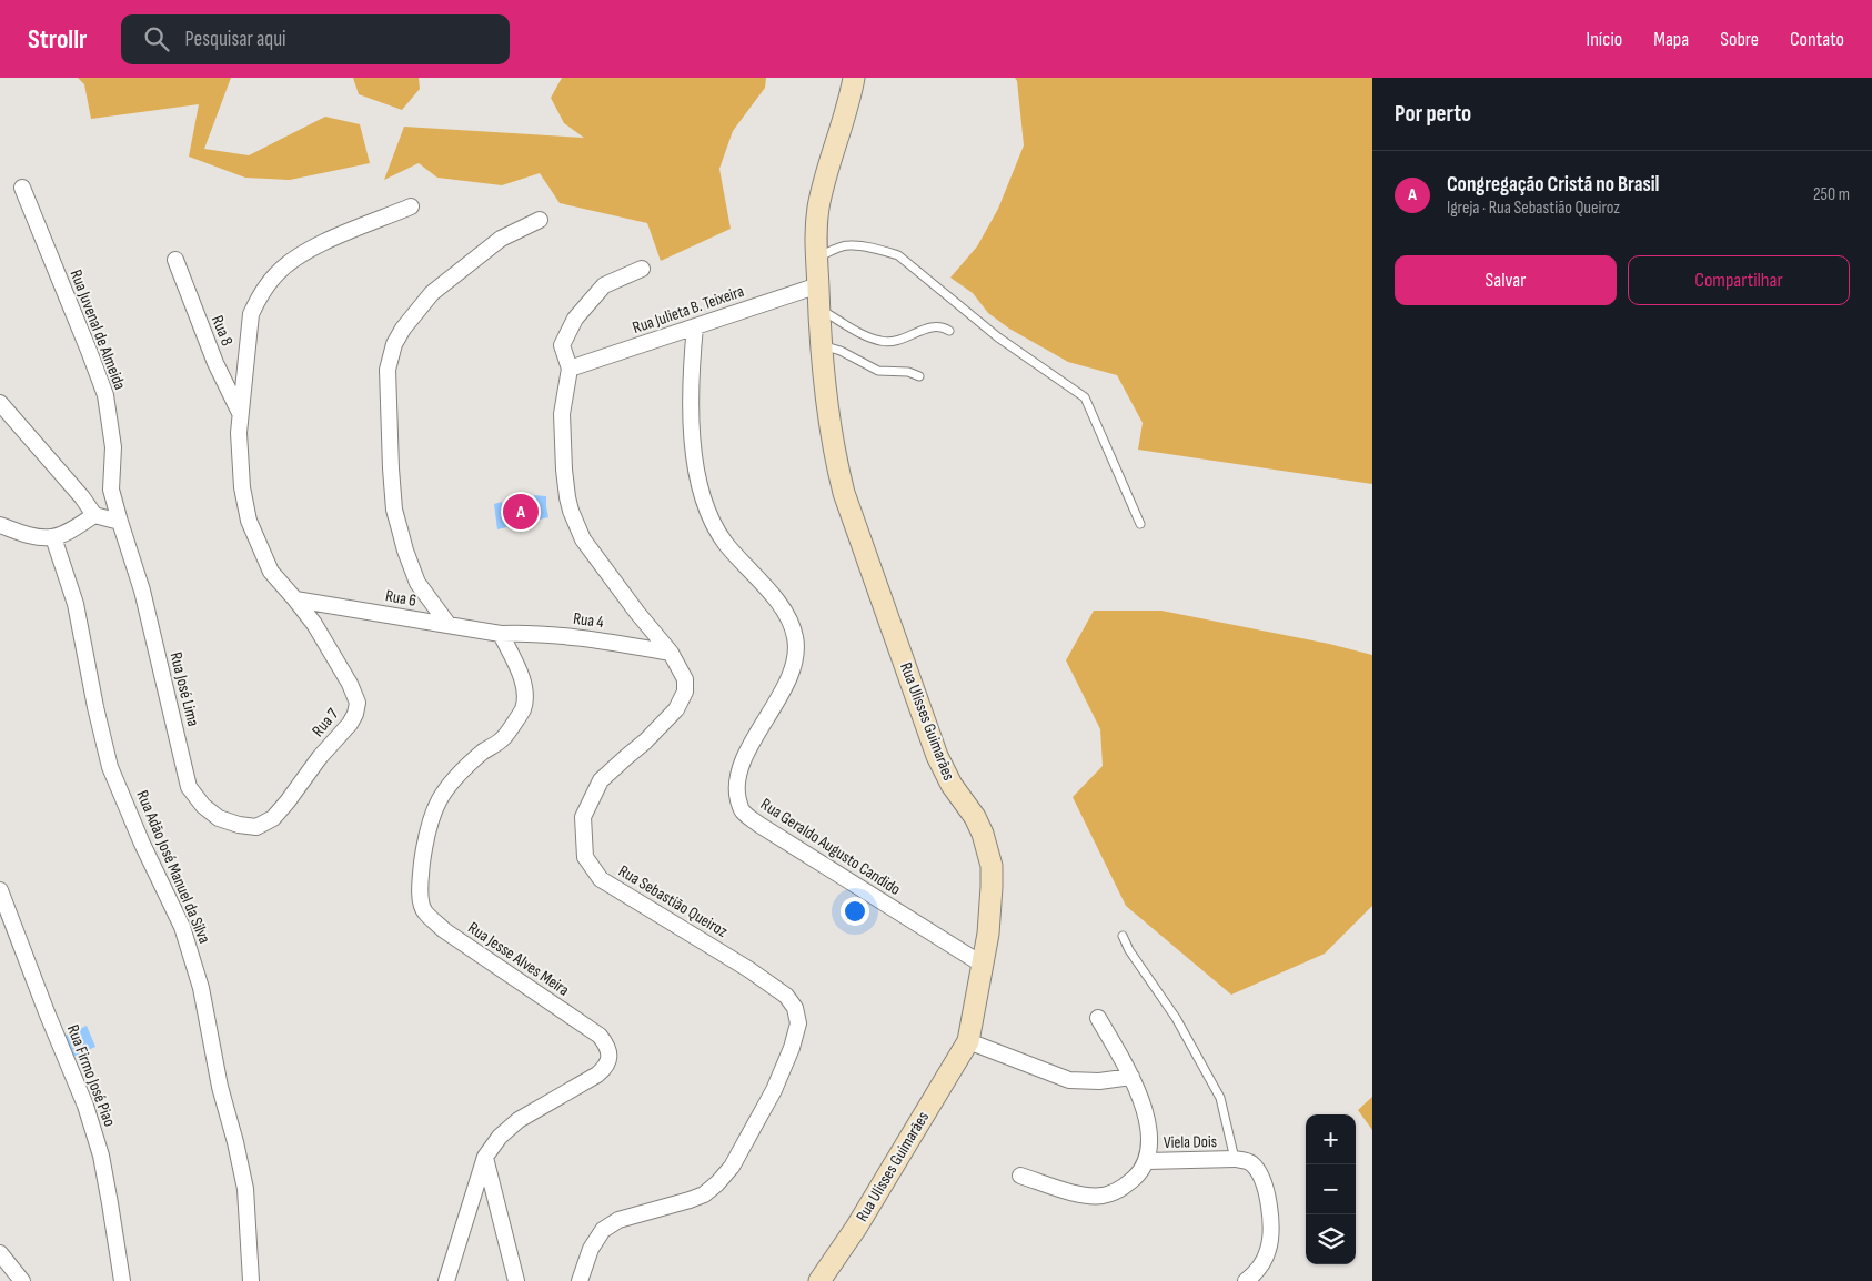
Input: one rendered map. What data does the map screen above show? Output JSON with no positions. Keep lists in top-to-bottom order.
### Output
{
  "streets": {
    "main road": ["Rua Ulisses Guimarães"],
    "street": [
      "Rua Julieta B. Teixeira",
      "Rua Juvenal de Almeida",
      "Rua 8",
      "Rua 6",
      "Rua 4",
      "Rua José Lima",
      "Rua 7",
      "Rua Geraldo Augusto Candido",
      "Rua Adão José Manuel da Silva",
      "Rua Sebastião Queiroz",
      "Rua Jesse Alves Meira",
      "Rua Firmo José Piao",
      "Viela Dois"
    ]
  },
  "crossings": [
    ["Rua Julieta B. Teixeira", "Rua Ulisses Guimarães"],
    ["Rua Julieta B. Teixeira", "Rua Geraldo Augusto Candido"],
    ["Rua Julieta B. Teixeira", "Rua Sebastião Queiroz"],
    ["Rua Juvenal de Almeida", "Rua José Lima"],
    ["Rua 8", "Rua 7"],
    ["Rua 6", "Rua 4"],
    ["Rua 6", "Rua 7"],
    ["Rua 6", "Rua Jesse Alves Meira"],
    ["Rua 4", "Rua Sebastião Queiroz"],
    ["Rua 4", "Rua Jesse Alves Meira"],
    ["Rua José Lima", "Rua 7"],
    ["Rua Ulisses Guimarães", "Rua Geraldo Augusto Candido"]
  ],
  "page": {
    "header": "Strollr",
    "search": "Pesquisar aqui",
    "nav": [
      "Início",
      "Mapa",
      "Sobre",
      "Contato"
    ],
    "heading": "Por perto",
    "list": [
      {
        "mark": "A",
        "name": "Congregação Cristã no Brasil",
        "note": "Igreja · Rua Sebastião Queiroz",
        "value": "250 m"
      }
    ],
    "buttons": ["Salvar", "Compartilhar"],
    "pins": "A",
    "map_buttons": ["+", "−"]
  }
}
